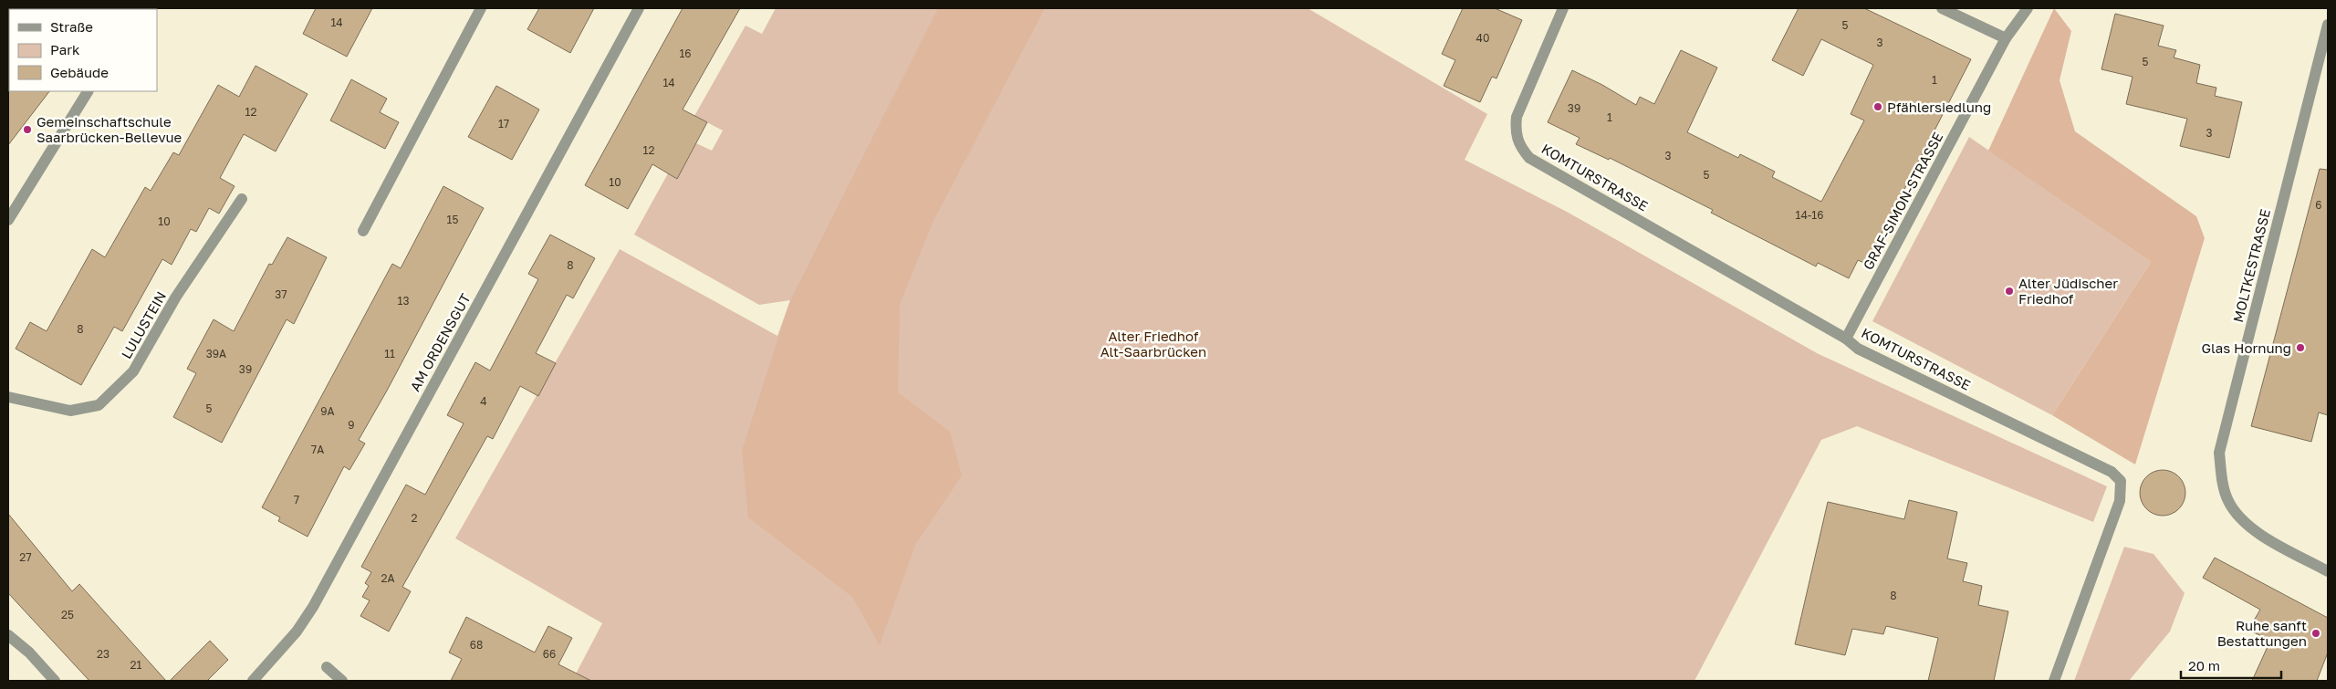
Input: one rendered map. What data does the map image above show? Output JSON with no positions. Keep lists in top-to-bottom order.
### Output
{
  "streets": {
    "street": [
      "KOMTURSTRASSE",
      "GRAF-SIMON-STRASSE",
      "MOLTKESTRASSE",
      "LULUSTEIN",
      "AM ORDENSGUT"
    ]
  },
  "crossings": [
    ["KOMTURSTRASSE", "GRAF-SIMON-STRASSE"]
  ],
  "parks": ["Alter Friedhof Alt-Saarbrücken"],
  "places": [
    "Pfählersiedlung",
    "Gemeinschaftschule Saarbrücken-Bellevue",
    "Alter Jüdischer Friedhof",
    "Glas Hornung",
    "Ruhe sanft Bestattungen"
  ],
  "house_numbers": [
    "14",
    "5",
    "40",
    "3",
    "16",
    "5",
    "1",
    "14",
    "39",
    "12",
    "1",
    "17",
    "3",
    "12",
    "3",
    "5",
    "10",
    "6",
    "14-16",
    "15",
    "10",
    "8",
    "37",
    "13",
    "8",
    "39A",
    "11",
    "39",
    "4",
    "5",
    "9A",
    "9",
    "7A",
    "7",
    "2",
    "27",
    "2A",
    "8",
    "25",
    "68",
    "23",
    "66",
    "21"
  ],
  "legend": ["Straße", "Park", "Gebäude"],
  "scale_bar": "20 m"
}
